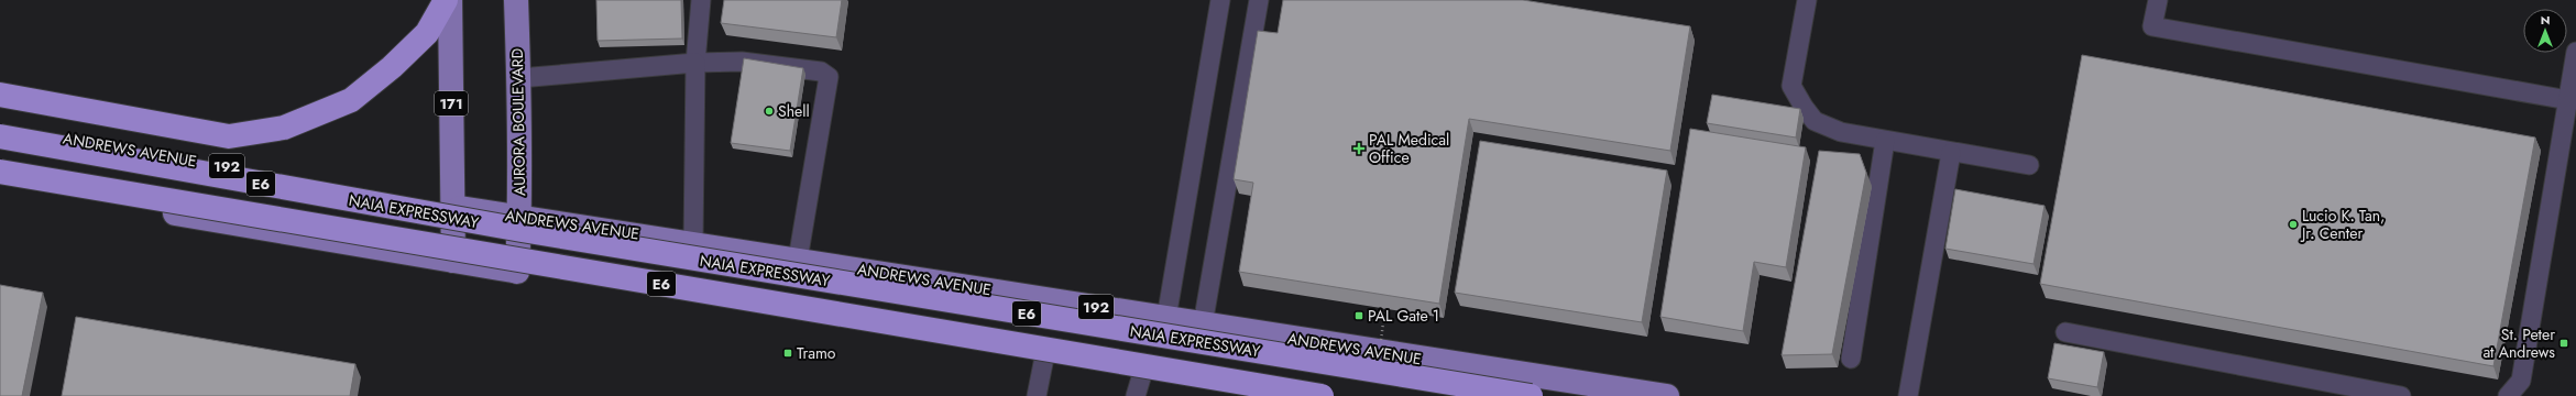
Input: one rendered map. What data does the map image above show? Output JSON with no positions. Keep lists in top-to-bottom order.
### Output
{
  "streets": {
    "highway": ["E6", "NAIA EXPRESSWAY"],
    "main road": [
      "171",
      "AURORA BOULEVARD",
      "ANDREWS AVENUE",
      "192"
    ]
  },
  "crossings": [
    ["171", "ANDREWS AVENUE"],
    ["AURORA BOULEVARD", "ANDREWS AVENUE"]
  ],
  "places": {
    "other": ["Shell", "Lucio K. Tan, Jr. Center"],
    "health": ["PAL Medical Office"],
    "transit": ["PAL Gate 1", "St. Peter at Andrews", "Tramo"]
  },
  "north": "top"
}
